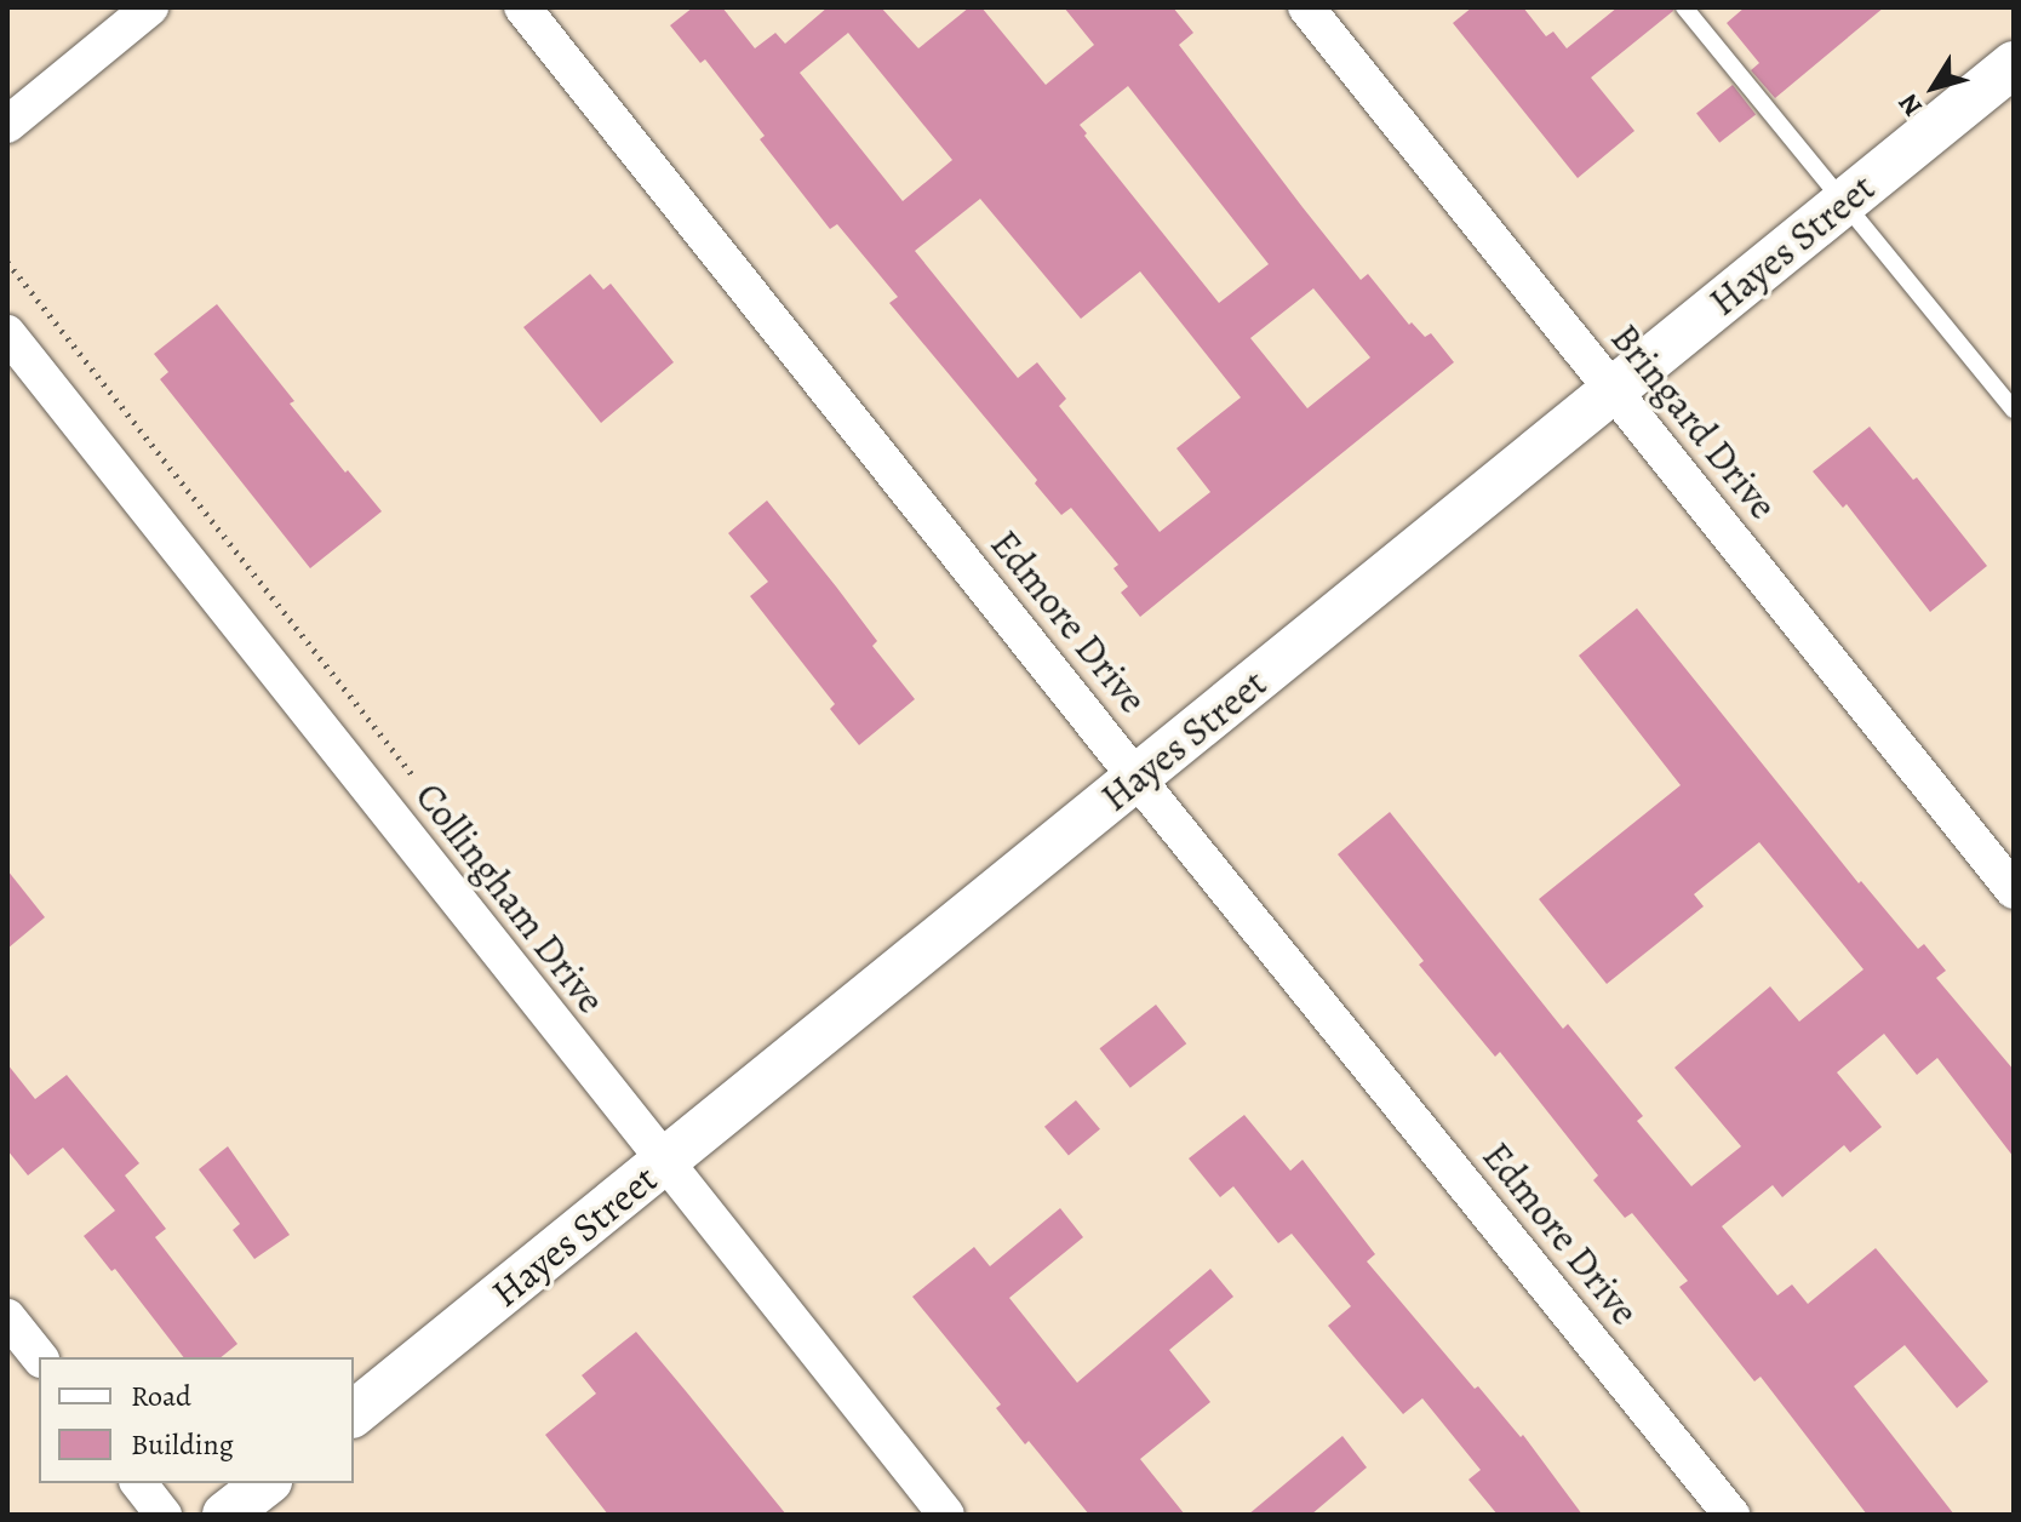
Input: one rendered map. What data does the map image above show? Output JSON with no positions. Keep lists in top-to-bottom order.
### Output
{
  "streets": {
    "street": [
      "Hayes Street",
      "Bringard Drive",
      "Edmore Drive",
      "Collingham Drive"
    ]
  },
  "crossings": [
    ["Hayes Street", "Bringard Drive"],
    ["Hayes Street", "Edmore Drive"],
    ["Hayes Street", "Collingham Drive"]
  ],
  "legend": ["Road", "Building"],
  "north": "bottom left"
}
